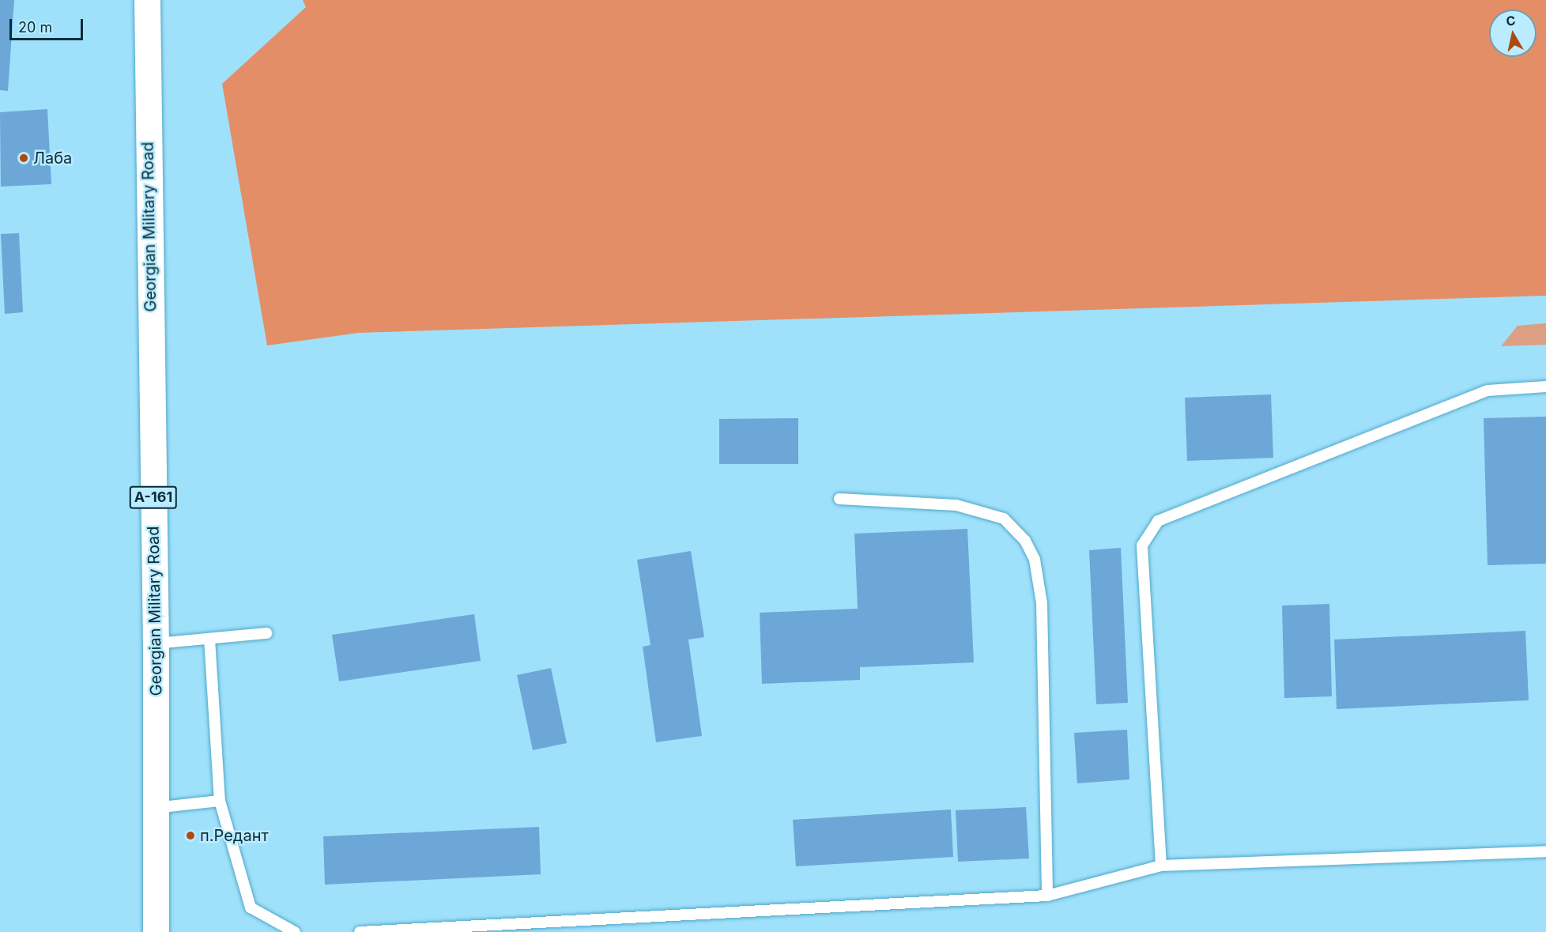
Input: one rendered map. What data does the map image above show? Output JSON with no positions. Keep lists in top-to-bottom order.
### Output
{
  "streets": {
    "highway": ["Georgian Military Road", "А-161"]
  },
  "places": ["Лаба", "п.Редант"],
  "scale_bar": "20 m",
  "north": "top"
}
